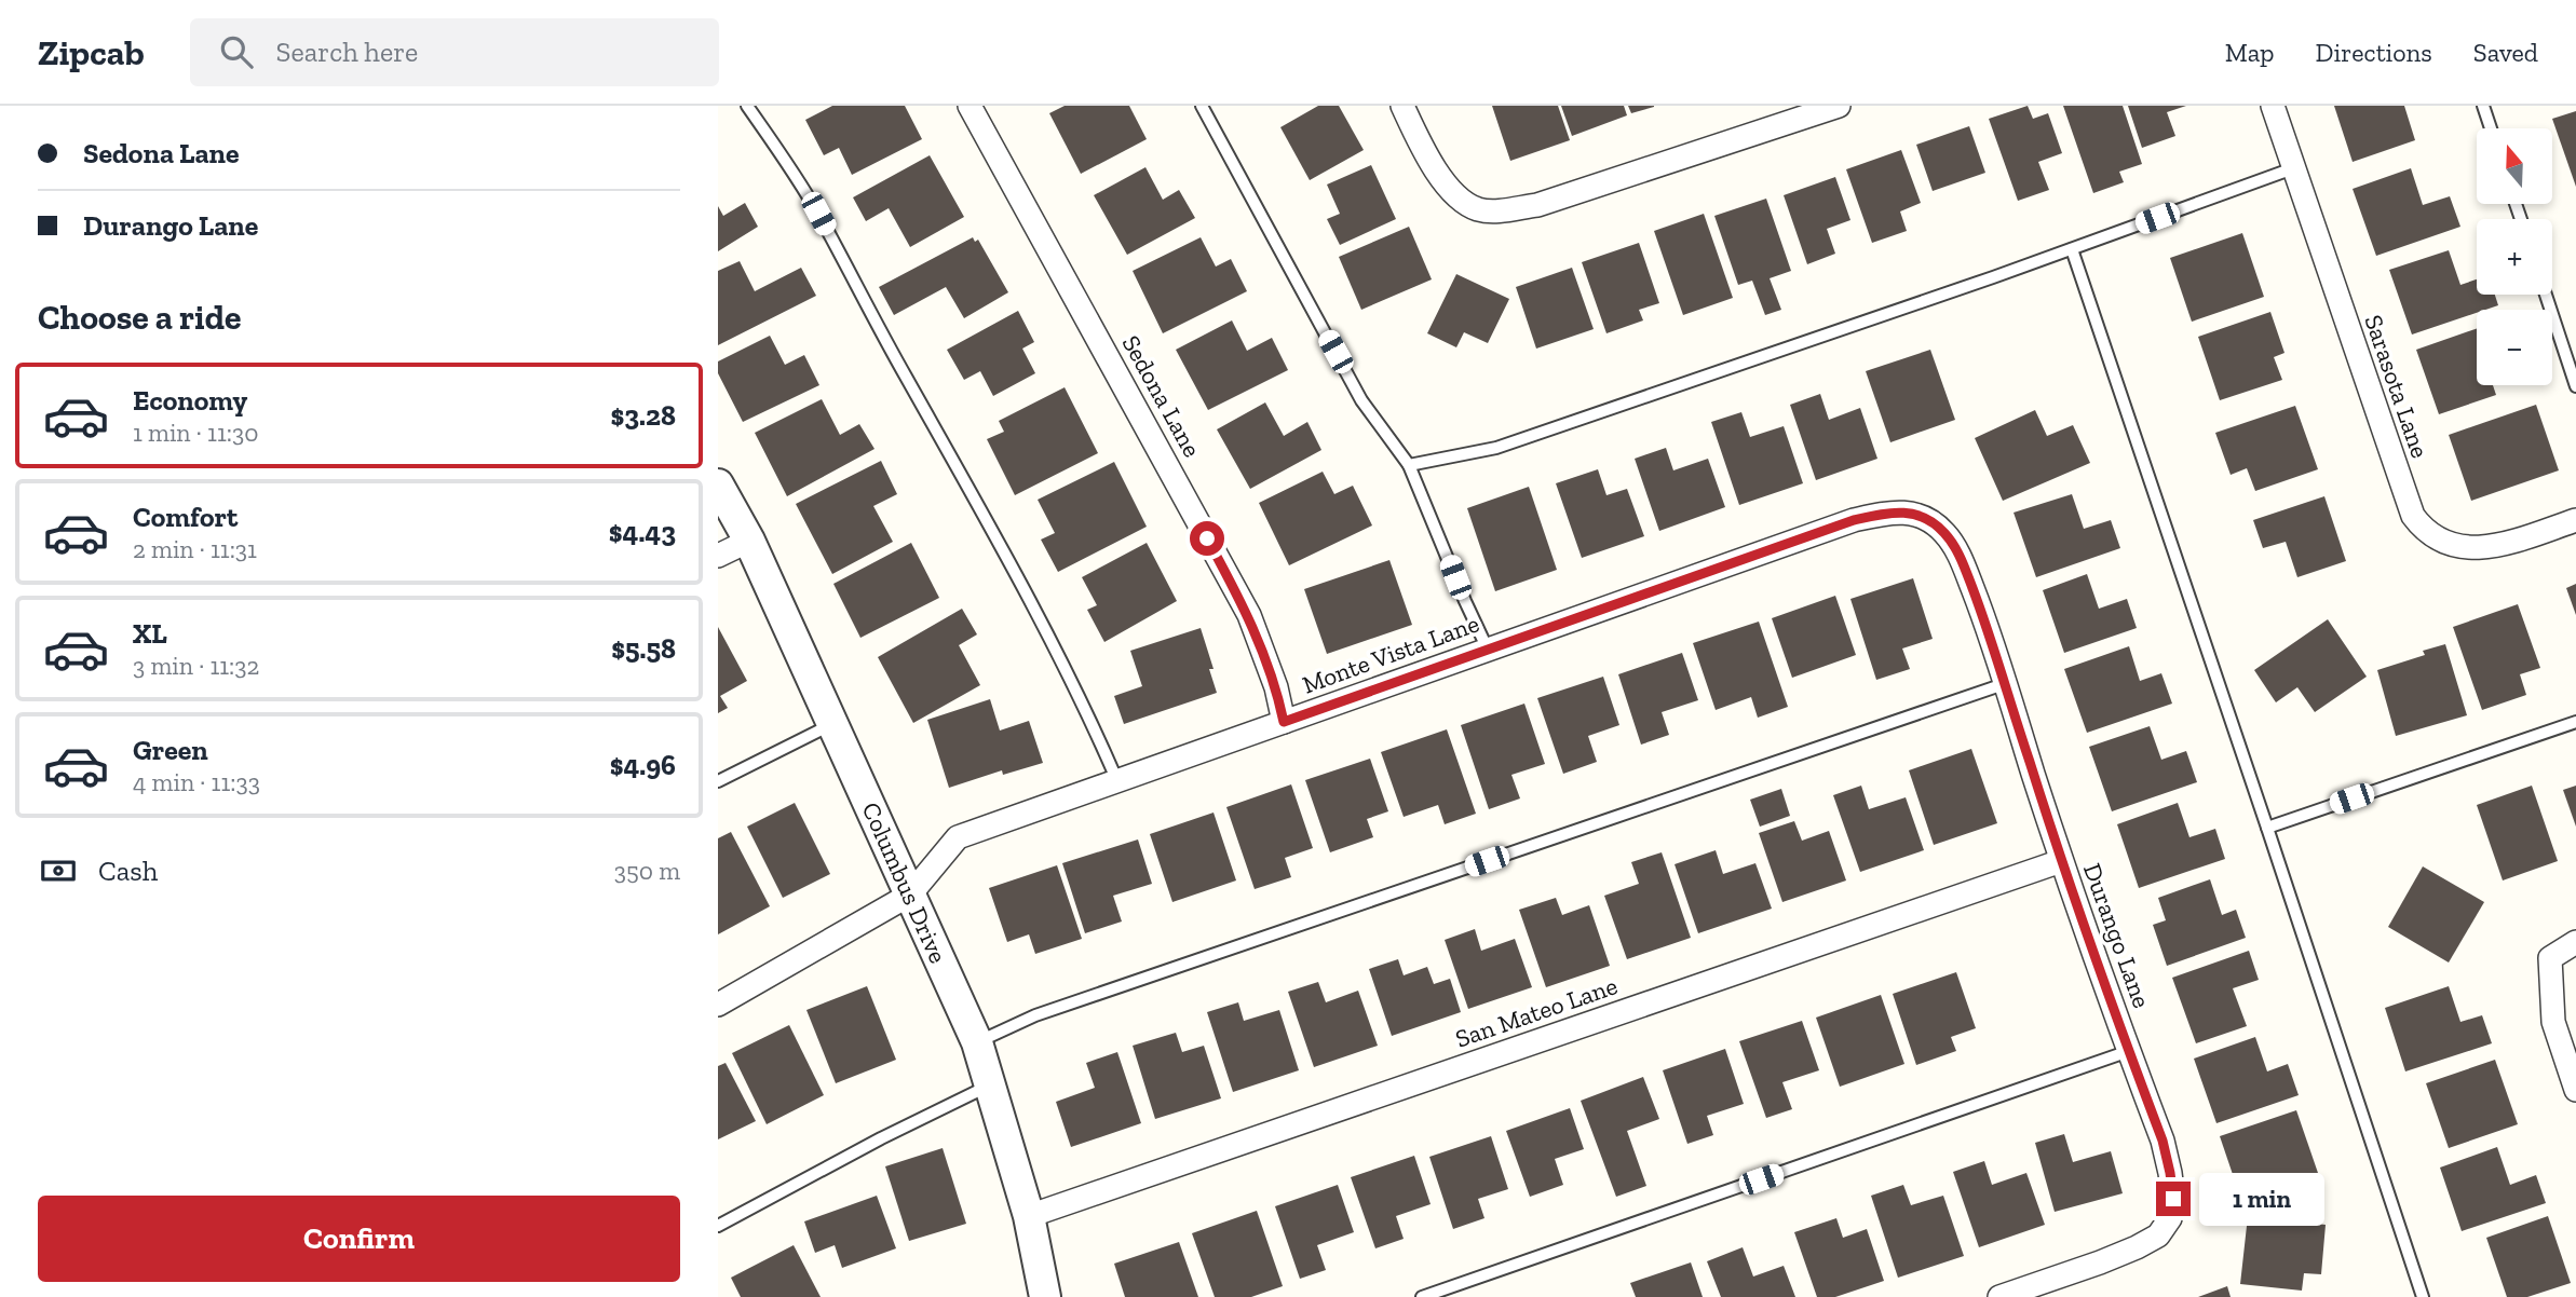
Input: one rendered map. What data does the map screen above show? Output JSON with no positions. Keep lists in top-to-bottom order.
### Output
{
  "streets": {
    "street": [
      "Sarasota Lane",
      "Sedona Lane",
      "Monte Vista Lane",
      "Columbus Drive",
      "Durango Lane",
      "San Mateo Lane"
    ]
  },
  "crossings": [
    ["Sedona Lane", "Monte Vista Lane"],
    ["Monte Vista Lane", "Columbus Drive"],
    ["Monte Vista Lane", "Durango Lane"],
    ["Columbus Drive", "San Mateo Lane"],
    ["Durango Lane", "San Mateo Lane"]
  ],
  "north": "top",
  "page": {
    "header": "Zipcab",
    "search": "Search here",
    "nav": ["Map", "Directions", "Saved"],
    "banner": ["Sedona Lane", "Durango Lane"],
    "map_buttons": ["+", "−"],
    "heading": "Choose a ride",
    "list": [
      {
        "name": "Economy",
        "note": "1 min · 11:30",
        "value": "$3.28"
      },
      {
        "name": "Comfort",
        "note": "2 min · 11:31",
        "value": "$4.43"
      },
      {
        "name": "XL",
        "note": "3 min · 11:32",
        "value": "$5.58"
      },
      {
        "name": "Green",
        "note": "4 min · 11:33",
        "value": "$4.96"
      }
    ],
    "pay": ["Cash", "350 m"],
    "bubble": "1 min",
    "buttons": "Confirm"
  }
}
